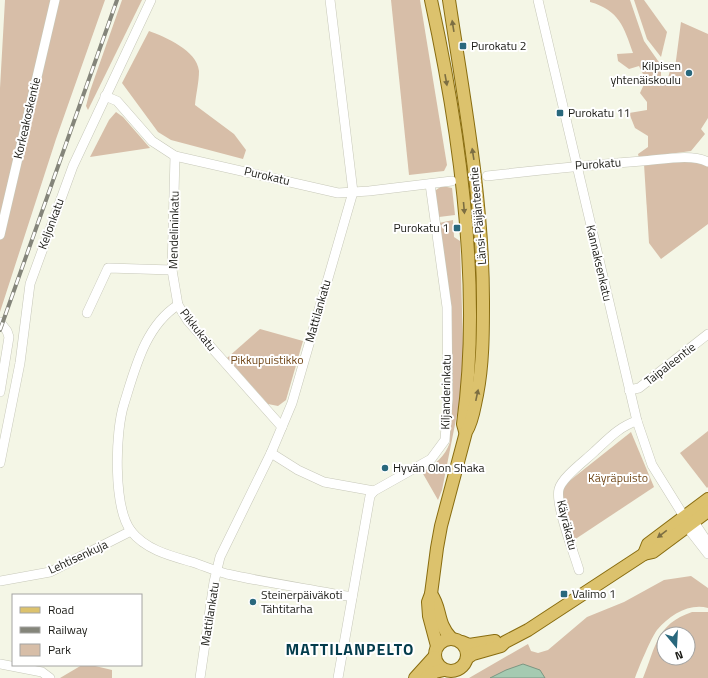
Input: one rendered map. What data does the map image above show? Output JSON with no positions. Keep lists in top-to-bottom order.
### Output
{
  "streets": {
    "main road": ["Länsi-Päijänteentie"],
    "street": [
      "Korkeakoskentie",
      "Purokatu",
      "Keljonkatu",
      "Mendelininkatu",
      "Kannaksenkatu",
      "Mattilankatu",
      "Pikkukatu",
      "Taipaleentie",
      "Kiljanderinkatu",
      "Käyräkatu",
      "Lehtisenkuja"
    ]
  },
  "crossings": [
    ["Purokatu", "Keljonkatu"],
    ["Purokatu", "Mendelininkatu"],
    ["Purokatu", "Kannaksenkatu"],
    ["Purokatu", "Mattilankatu"],
    ["Purokatu", "Kiljanderinkatu"],
    ["Mendelininkatu", "Pikkukatu"],
    ["Kannaksenkatu", "Taipaleentie"],
    ["Kannaksenkatu", "Käyräkatu"],
    ["Mattilankatu", "Pikkukatu"]
  ],
  "districts": ["MATTILANPELTO"],
  "parks": ["Pikkupuistikko", "Käyräpuisto"],
  "places": {
    "transit": [
      "Purokatu 2",
      "Purokatu 11",
      "Purokatu 1",
      "Valimo 1"
    ],
    "other": ["Kilpisen yhtenäiskoulu", "Hyvän Olon Shaka", "Steinerpäiväkoti Tähtitarha"]
  },
  "legend": ["Road", "Railway", "Park"],
  "north": "bottom"
}
